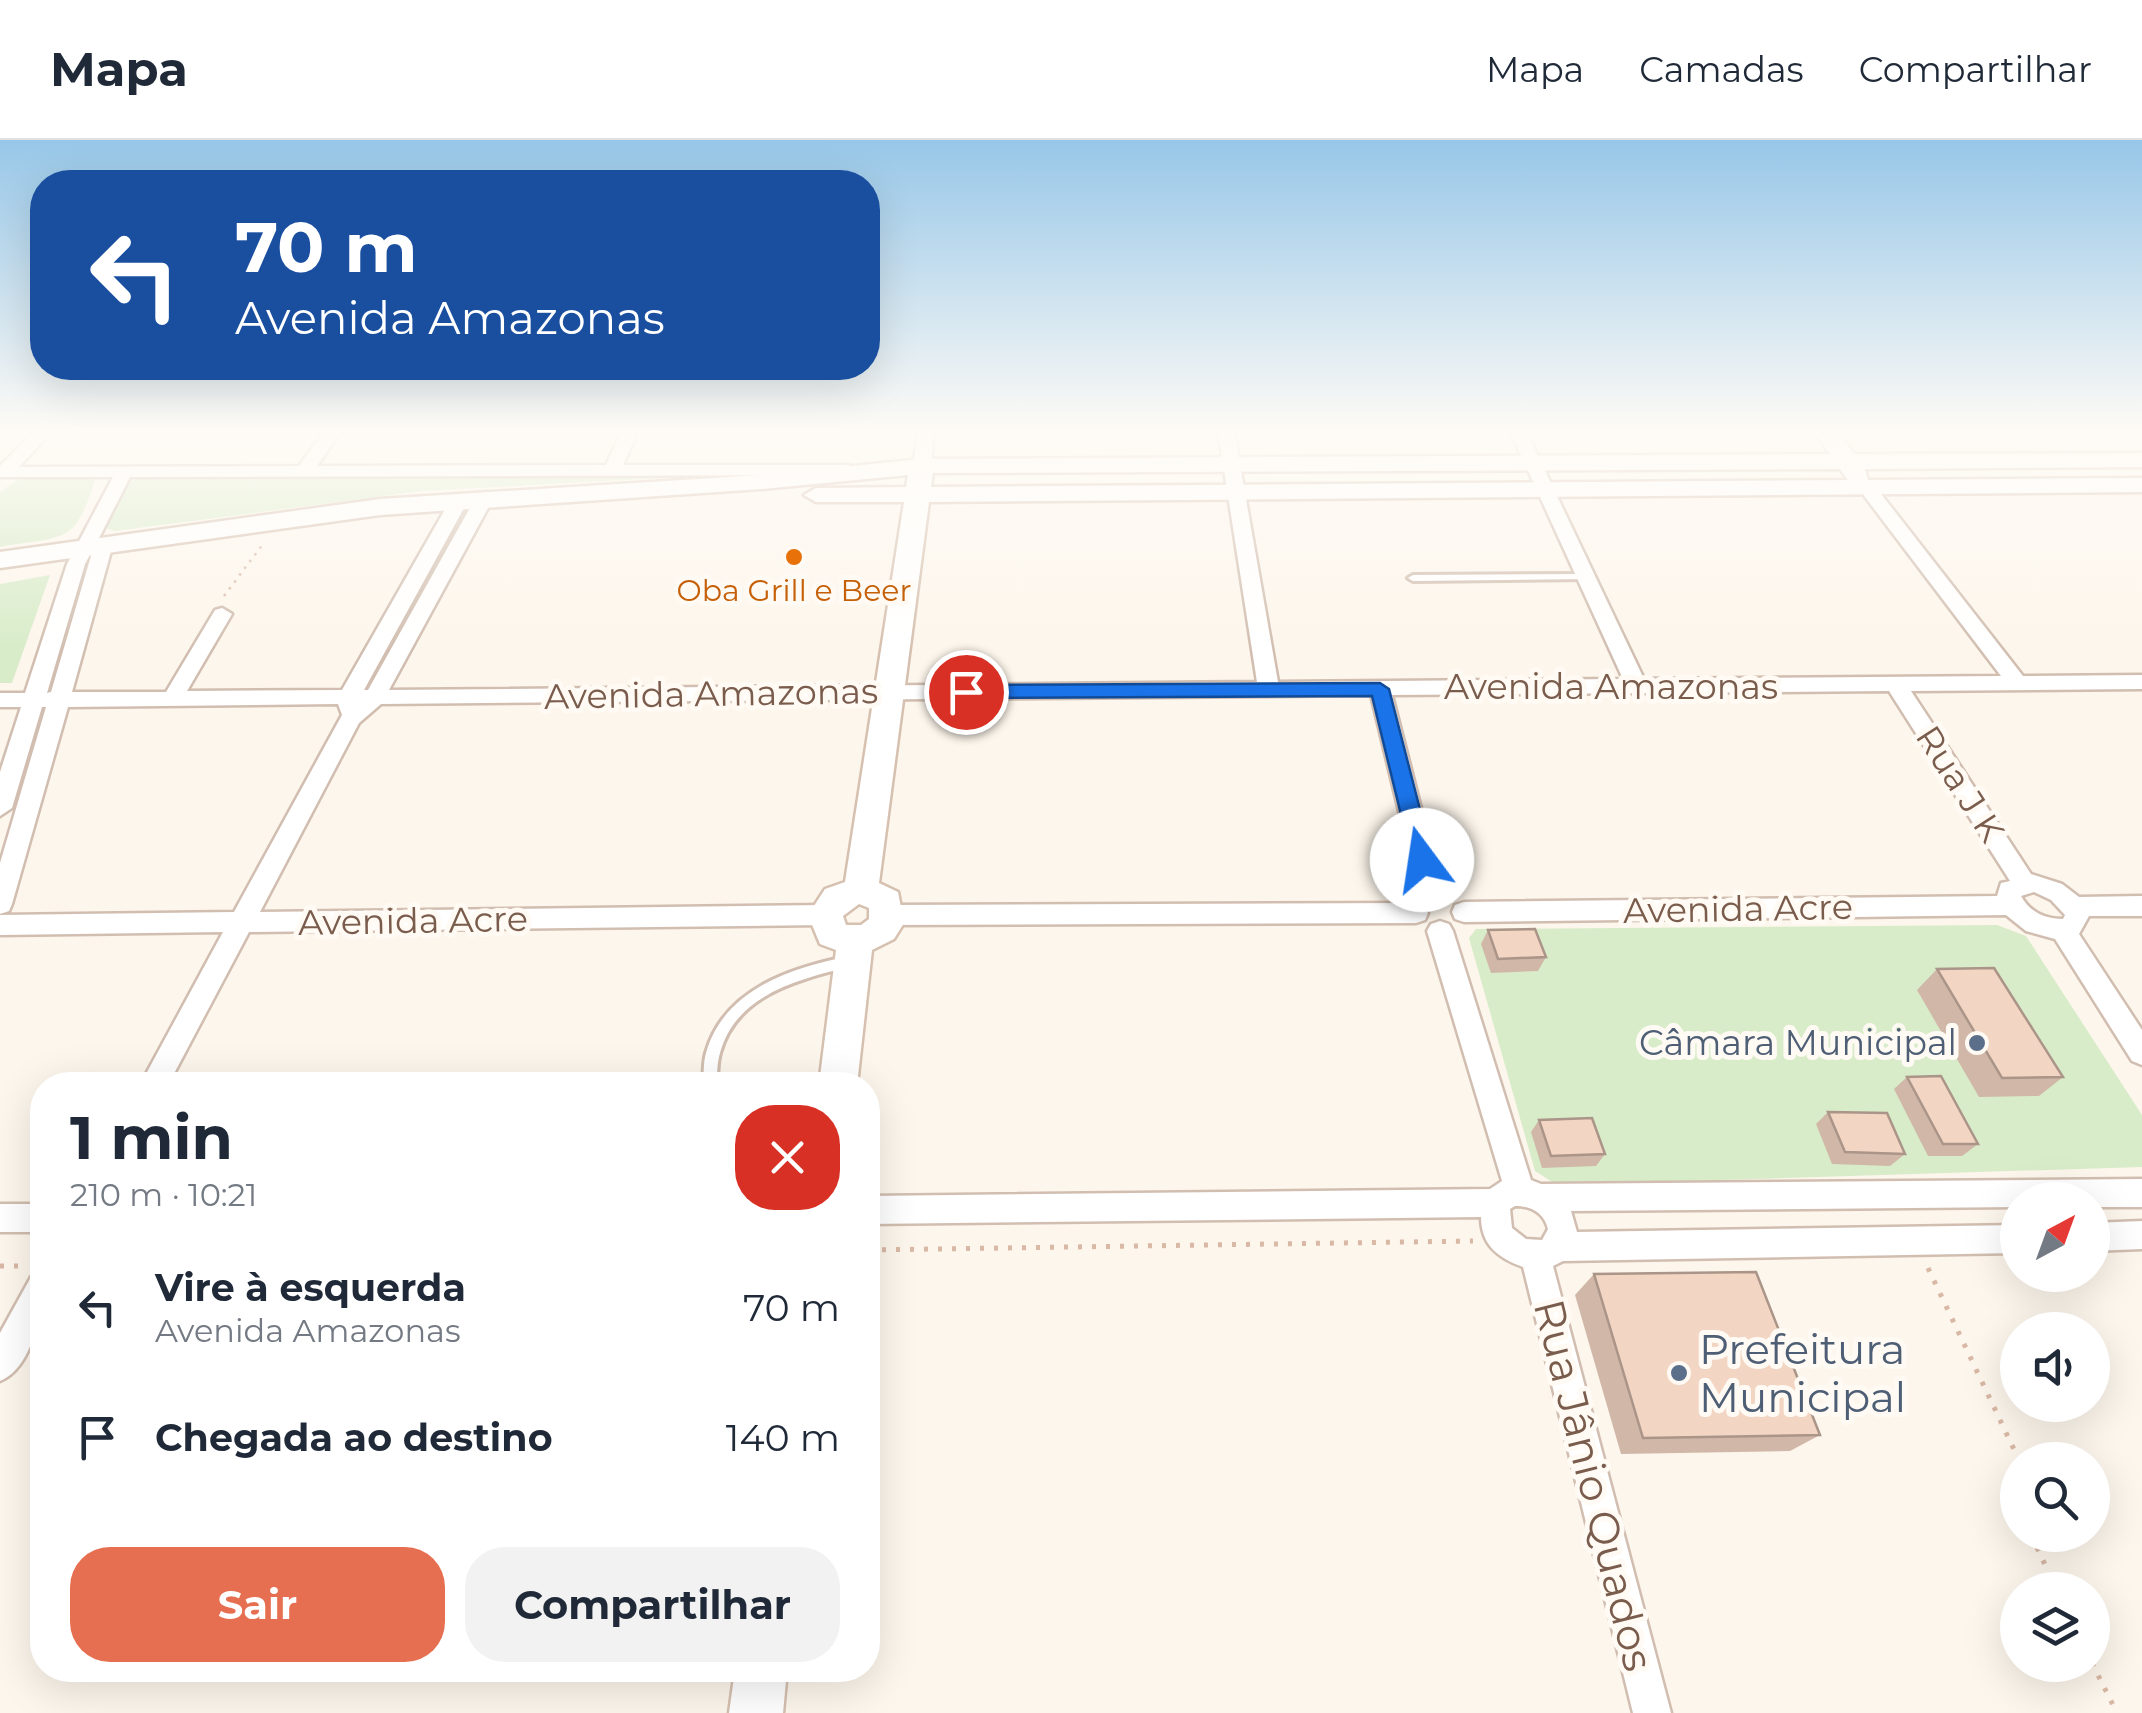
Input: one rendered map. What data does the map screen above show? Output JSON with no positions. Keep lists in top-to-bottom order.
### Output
{
  "streets": {
    "street": [
      "Avenida Amazonas",
      "Rua J K",
      "Avenida Acre",
      "Rua Jânio Quados"
    ]
  },
  "crossings": [
    ["Avenida Amazonas", "Rua J K"],
    ["Rua J K", "Avenida Acre"]
  ],
  "places": ["Oba Grill e Beer", "Câmara Municipal", "Prefeitura Municipal"],
  "north": "top right",
  "page": {
    "header": "Mapa",
    "nav": ["Mapa", "Camadas", "Compartilhar"],
    "turn": ["70 m", "Avenida Amazonas"],
    "heading": ["1 min", "210 m · 10:21"],
    "list": [
      {
        "name": "Vire à esquerda",
        "note": "Avenida Amazonas",
        "value": "70 m"
      },
      {
        "name": "Chegada ao destino",
        "value": "140 m"
      }
    ],
    "buttons": ["Sair", "Compartilhar"]
  }
}
